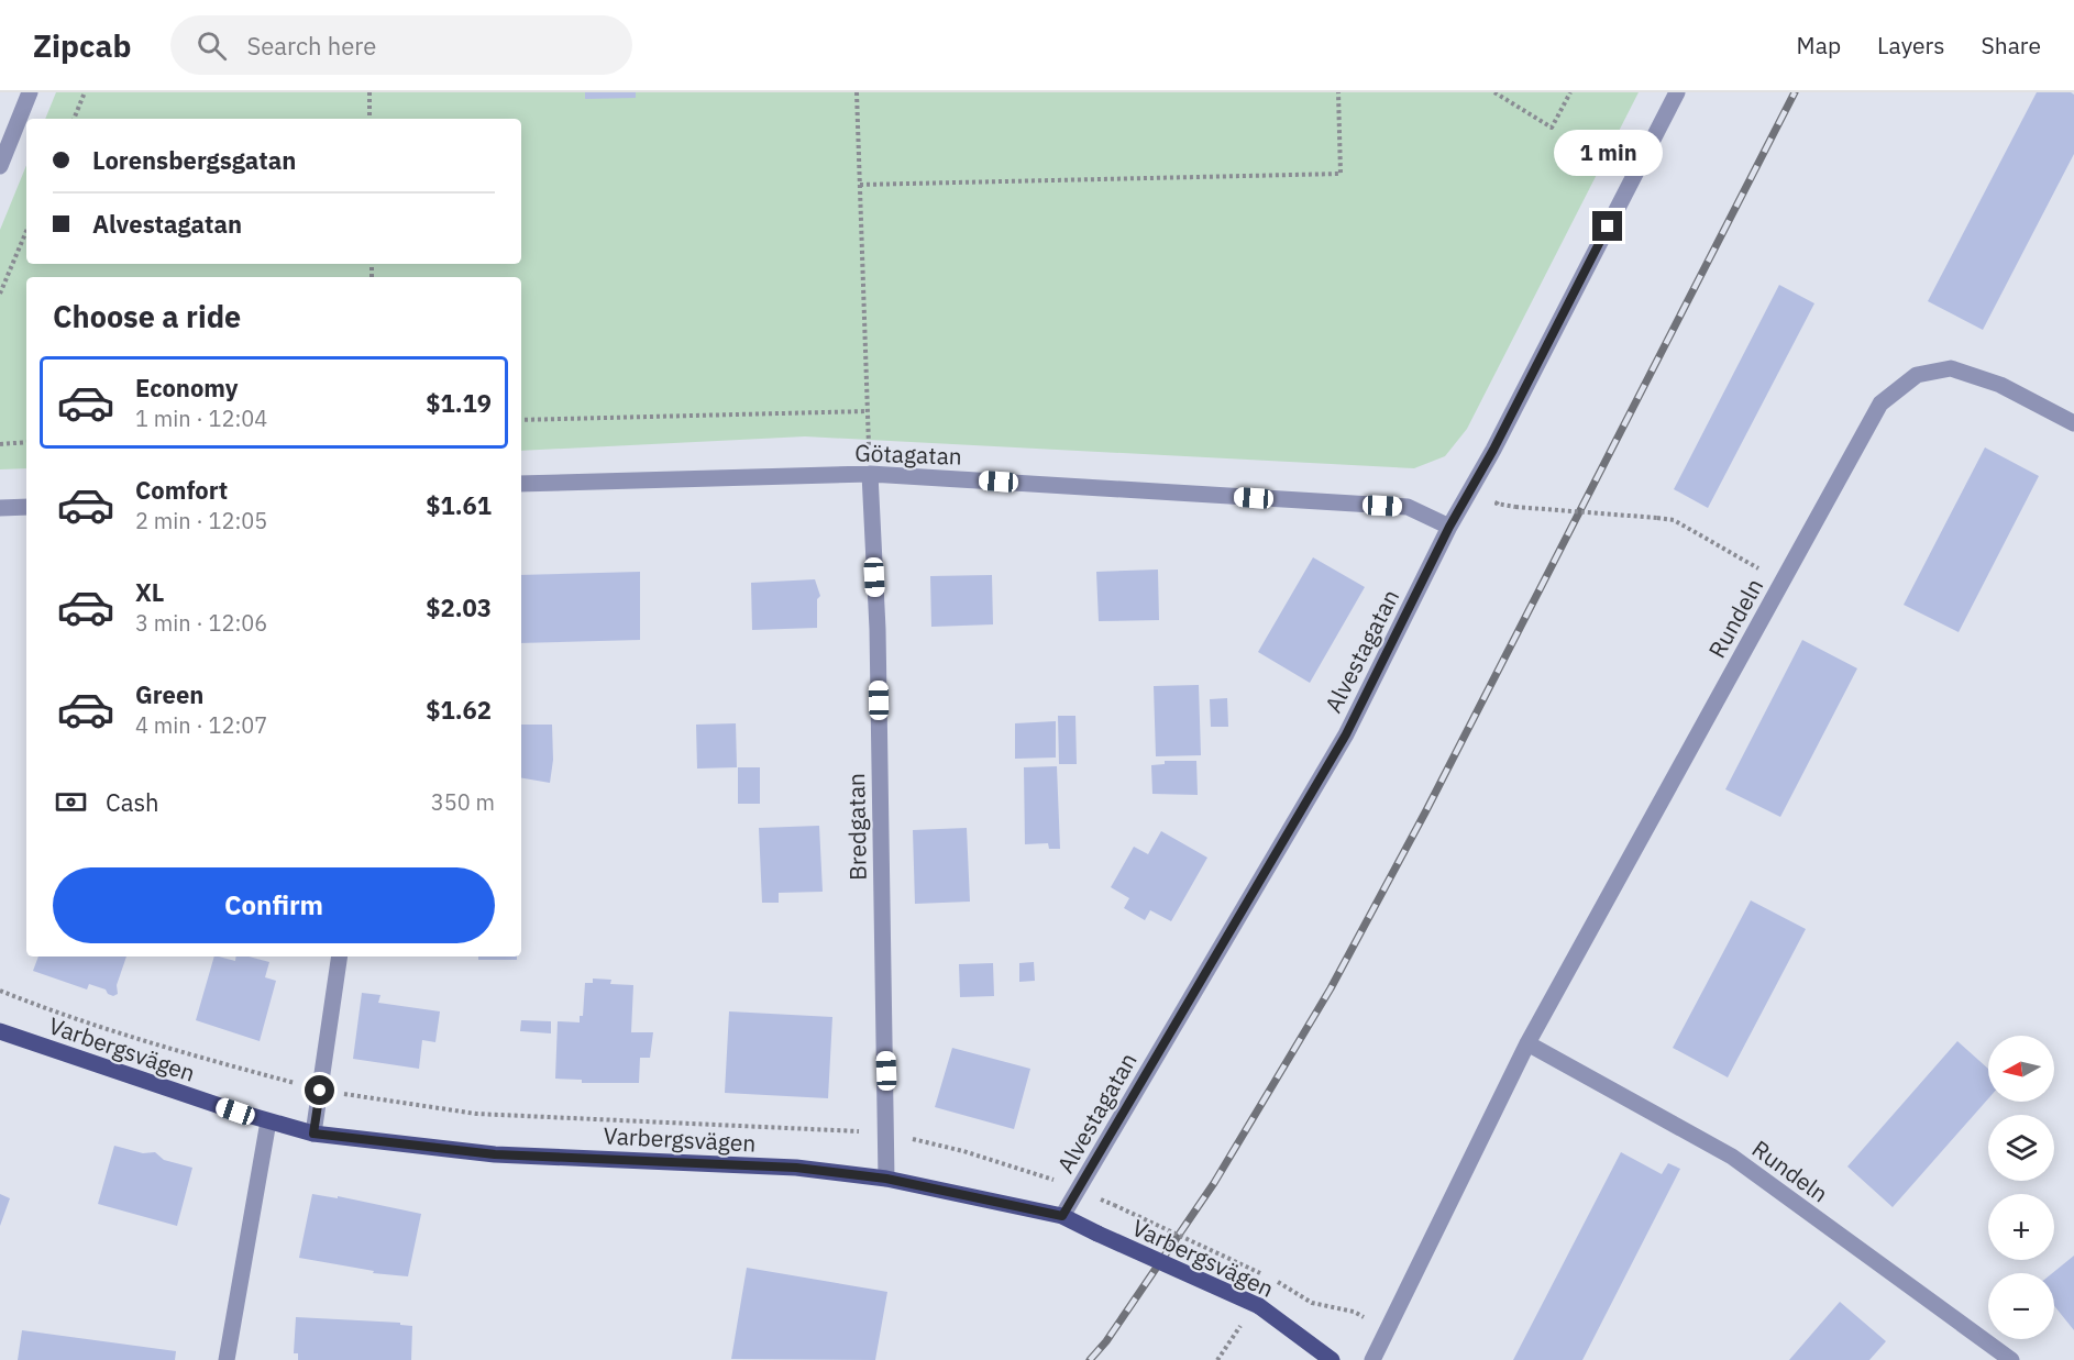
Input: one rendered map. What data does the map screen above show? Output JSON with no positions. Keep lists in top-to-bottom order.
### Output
{
  "streets": {
    "main road": ["Varbergsvägen"],
    "street": [
      "Götagatan",
      "Rundeln",
      "Alvestagatan",
      "Bredgatan"
    ]
  },
  "crossings": [
    ["Götagatan", "Alvestagatan"],
    ["Götagatan", "Bredgatan"],
    ["Alvestagatan", "Varbergsvägen"],
    ["Bredgatan", "Varbergsvägen"]
  ],
  "north": "left",
  "page": {
    "header": "Zipcab",
    "search": "Search here",
    "nav": ["Map", "Layers", "Share"],
    "banner": ["Lorensbergsgatan", "Alvestagatan"],
    "bubble": "1 min",
    "heading": "Choose a ride",
    "list": [
      {
        "name": "Economy",
        "note": "1 min · 12:04",
        "value": "$1.19"
      },
      {
        "name": "Comfort",
        "note": "2 min · 12:05",
        "value": "$1.61"
      },
      {
        "name": "XL",
        "note": "3 min · 12:06",
        "value": "$2.03"
      },
      {
        "name": "Green",
        "note": "4 min · 12:07",
        "value": "$1.62"
      }
    ],
    "pay": ["Cash", "350 m"],
    "buttons": "Confirm",
    "map_buttons": ["+", "−"]
  }
}
